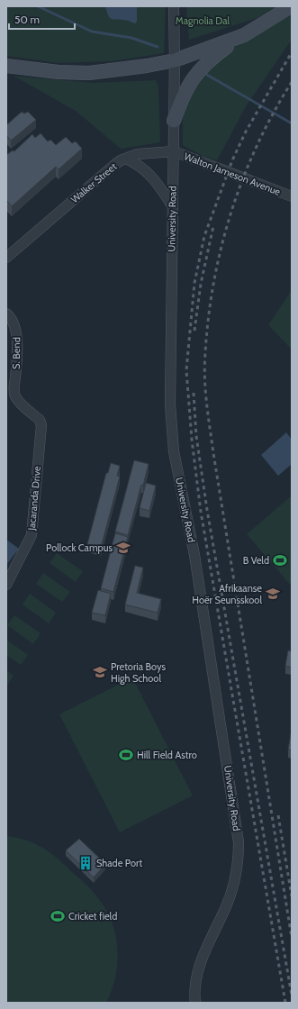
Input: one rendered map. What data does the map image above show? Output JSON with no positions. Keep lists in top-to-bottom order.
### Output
{
  "streets": {
    "street": [
      "Walton Jameson Avenue",
      "Walker Street",
      "University Road",
      "S. Bend",
      "Jacaranda Drive"
    ]
  },
  "crossings": [
    ["Walton Jameson Avenue", "Walker Street"],
    ["Walton Jameson Avenue", "University Road"],
    ["Walker Street", "University Road"],
    ["S. Bend", "Jacaranda Drive"]
  ],
  "parks": ["Magnolia Dal"],
  "places": {
    "school or university": ["Pollock Campus", "Afrikaanse Hoër Seunsskool", "Pretoria Boys High School"],
    "sports": ["B Veld", "Hill Field Astro", "Cricket field"],
    "building": ["Shade Port"]
  },
  "scale_bar": "50 m"
}
